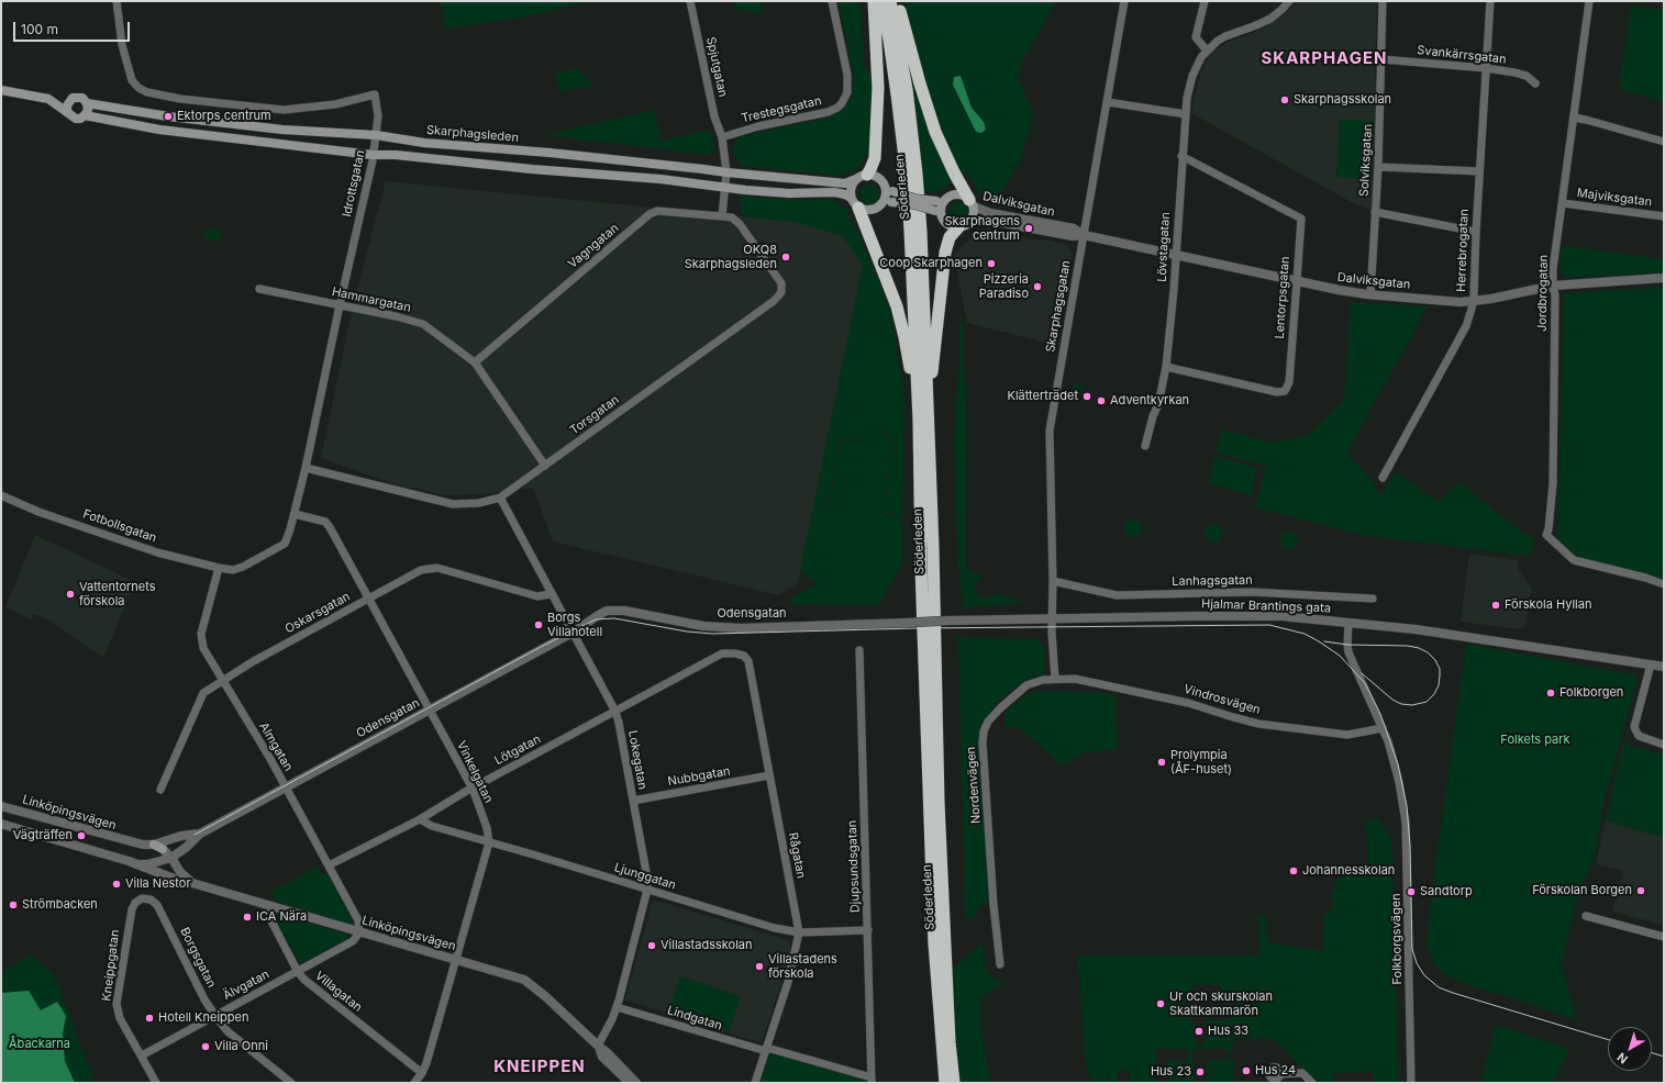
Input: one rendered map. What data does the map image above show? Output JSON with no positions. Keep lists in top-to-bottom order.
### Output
{
  "streets": {
    "highway": ["Söderleden"],
    "main road": ["Skarphagsleden"],
    "street": [
      "Svankärrsgatan",
      "Spjutgatan",
      "Trestegsgatan",
      "Solviksgatan",
      "Idrottsgatan",
      "Majviksgatan",
      "Dalviksgatan",
      "Vagngatan",
      "Lövstagatan",
      "Herrebrogatan",
      "Jordbrogatan",
      "Lentorpsgatan",
      "Hammargatan",
      "Skarphagsgatan",
      "Torsgatan",
      "Fotbollsgatan",
      "Lanhagsgatan",
      "Hjalmar Brantings gata",
      "Oskarsgatan",
      "Odensgatan",
      "Vindrosvägen",
      "Almgatan",
      "Lötgatan",
      "Lokegatan",
      "Vinkelgatan",
      "Nubbgatan",
      "Nordenvägen",
      "Linköpingsvägen",
      "Rågatan",
      "Djupsundsgatan",
      "Ljunggatan",
      "Folkborgsvägen",
      "Borgsgatan",
      "Kneippgatan",
      "Älvgatan",
      "Villagatan",
      "Lindgatan"
    ]
  },
  "crossings": [
    ["Svankärrsgatan", "Solviksgatan"],
    ["Svankärrsgatan", "Herrebrogatan"],
    ["Spjutgatan", "Trestegsgatan"],
    ["Skarphagsleden", "Idrottsgatan"],
    ["Solviksgatan", "Dalviksgatan"],
    ["Idrottsgatan", "Hammargatan"],
    ["Idrottsgatan", "Torsgatan"],
    ["Idrottsgatan", "Fotbollsgatan"],
    ["Idrottsgatan", "Vinkelgatan"],
    ["Majviksgatan", "Jordbrogatan"],
    ["Dalviksgatan", "Lövstagatan"],
    ["Dalviksgatan", "Herrebrogatan"],
    ["Dalviksgatan", "Jordbrogatan"],
    ["Dalviksgatan", "Lentorpsgatan"],
    ["Dalviksgatan", "Skarphagsgatan"],
    ["Vagngatan", "Hammargatan"],
    ["Vagngatan", "Torsgatan"],
    ["Lövstagatan", "Lentorpsgatan"],
    ["Hammargatan", "Torsgatan"],
    ["Skarphagsgatan", "Lanhagsgatan"],
    ["Skarphagsgatan", "Hjalmar Brantings gata"],
    ["Torsgatan", "Lokegatan"],
    ["Fotbollsgatan", "Almgatan"],
    ["Hjalmar Brantings gata", "Odensgatan"],
    ["Hjalmar Brantings gata", "Folkborgsvägen"],
    ["Oskarsgatan", "Almgatan"],
    ["Oskarsgatan", "Lokegatan"],
    ["Oskarsgatan", "Vinkelgatan"],
    ["Odensgatan", "Almgatan"],
    ["Odensgatan", "Lokegatan"],
    ["Odensgatan", "Vinkelgatan"],
    ["Odensgatan", "Linköpingsvägen"],
    ["Vindrosvägen", "Nordenvägen"],
    ["Vindrosvägen", "Folkborgsvägen"],
    ["Almgatan", "Lötgatan"],
    ["Almgatan", "Linköpingsvägen"],
    ["Almgatan", "Älvgatan"],
    ["Lötgatan", "Lokegatan"],
    ["Lötgatan", "Vinkelgatan"],
    ["Lötgatan", "Rågatan"],
    ["Lötgatan", "Ljunggatan"],
    ["Lokegatan", "Nubbgatan"],
    ["Lokegatan", "Linköpingsvägen"],
    ["Lokegatan", "Ljunggatan"],
    ["Lokegatan", "Lindgatan"],
    ["Vinkelgatan", "Linköpingsvägen"],
    ["Vinkelgatan", "Ljunggatan"],
    ["Vinkelgatan", "Villagatan"],
    ["Nubbgatan", "Rågatan"],
    ["Linköpingsvägen", "Älvgatan"],
    ["Linköpingsvägen", "Villagatan"],
    ["Rågatan", "Ljunggatan"],
    ["Rågatan", "Lindgatan"],
    ["Djupsundsgatan", "Ljunggatan"],
    ["Djupsundsgatan", "Lindgatan"],
    ["Borgsgatan", "Kneippgatan"],
    ["Borgsgatan", "Älvgatan"],
    ["Kneippgatan", "Älvgatan"],
    ["Älvgatan", "Villagatan"]
  ],
  "districts": ["SKARPHAGEN", "KNEIPPEN"],
  "parks": ["Folkets park", "Åbackarna"],
  "places": [
    "Skarphagsskolan",
    "Ektorps centrum",
    "Skarphagens centrum",
    "OKQ8 Skarphagsleden",
    "Coop Skarphagen",
    "Pizzeria Paradiso",
    "Klätterträdet",
    "Adventkyrkan",
    "Vattentornets förskola",
    "Förskola Hyllan",
    "Borgs Villahotell",
    "Folkborgen",
    "Prolympia (ÅF-huset)",
    "Vägträffen",
    "Johannesskolan",
    "Villa Nestor",
    "Förskolan Borgen",
    "Sandtorp",
    "Strömbacken",
    "ICA Nära",
    "Villastadsskolan",
    "Villastadens förskola",
    "Ur och skurskolan Skattkammarön",
    "Hotell Kneippen",
    "Hus 33",
    "Villa Onni",
    "Hus 24",
    "Hus 23"
  ],
  "scale_bar": "100 m",
  "north": "bottom left"
}
